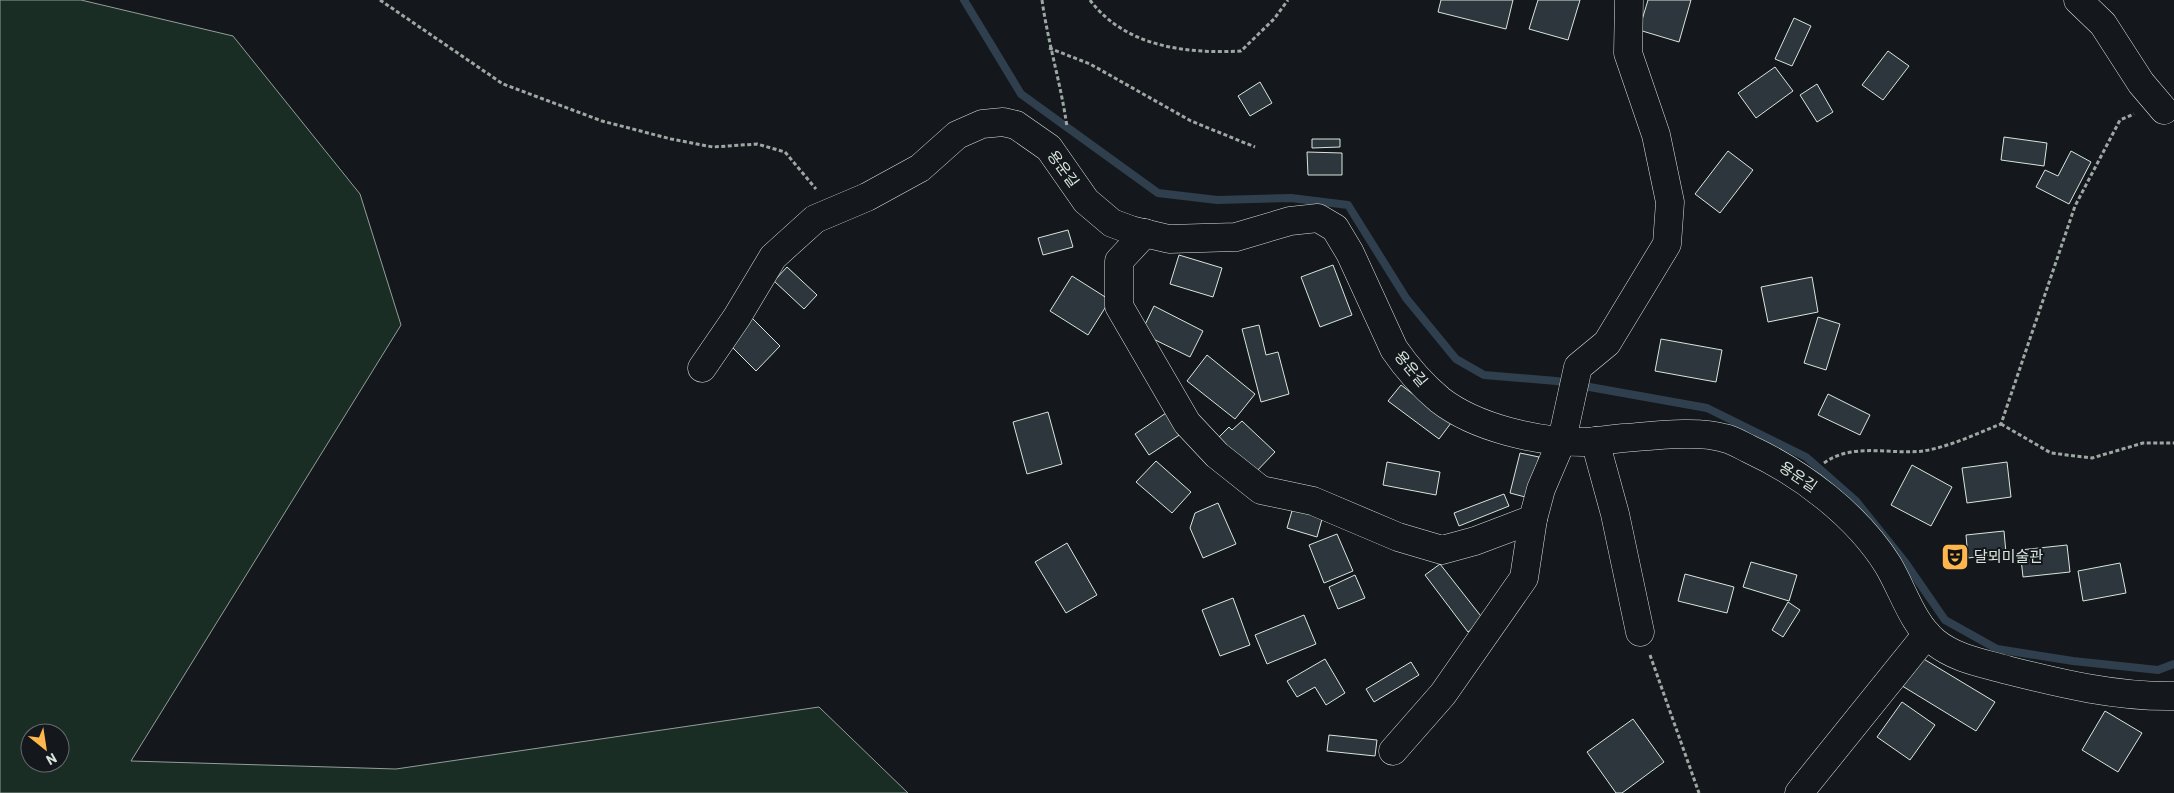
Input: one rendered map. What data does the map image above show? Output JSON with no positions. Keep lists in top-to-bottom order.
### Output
{
  "streets": {
    "street": ["용운길"]
  },
  "places": {
    "theatre": ["달뫼미술관"]
  },
  "north": "bottom right"
}
